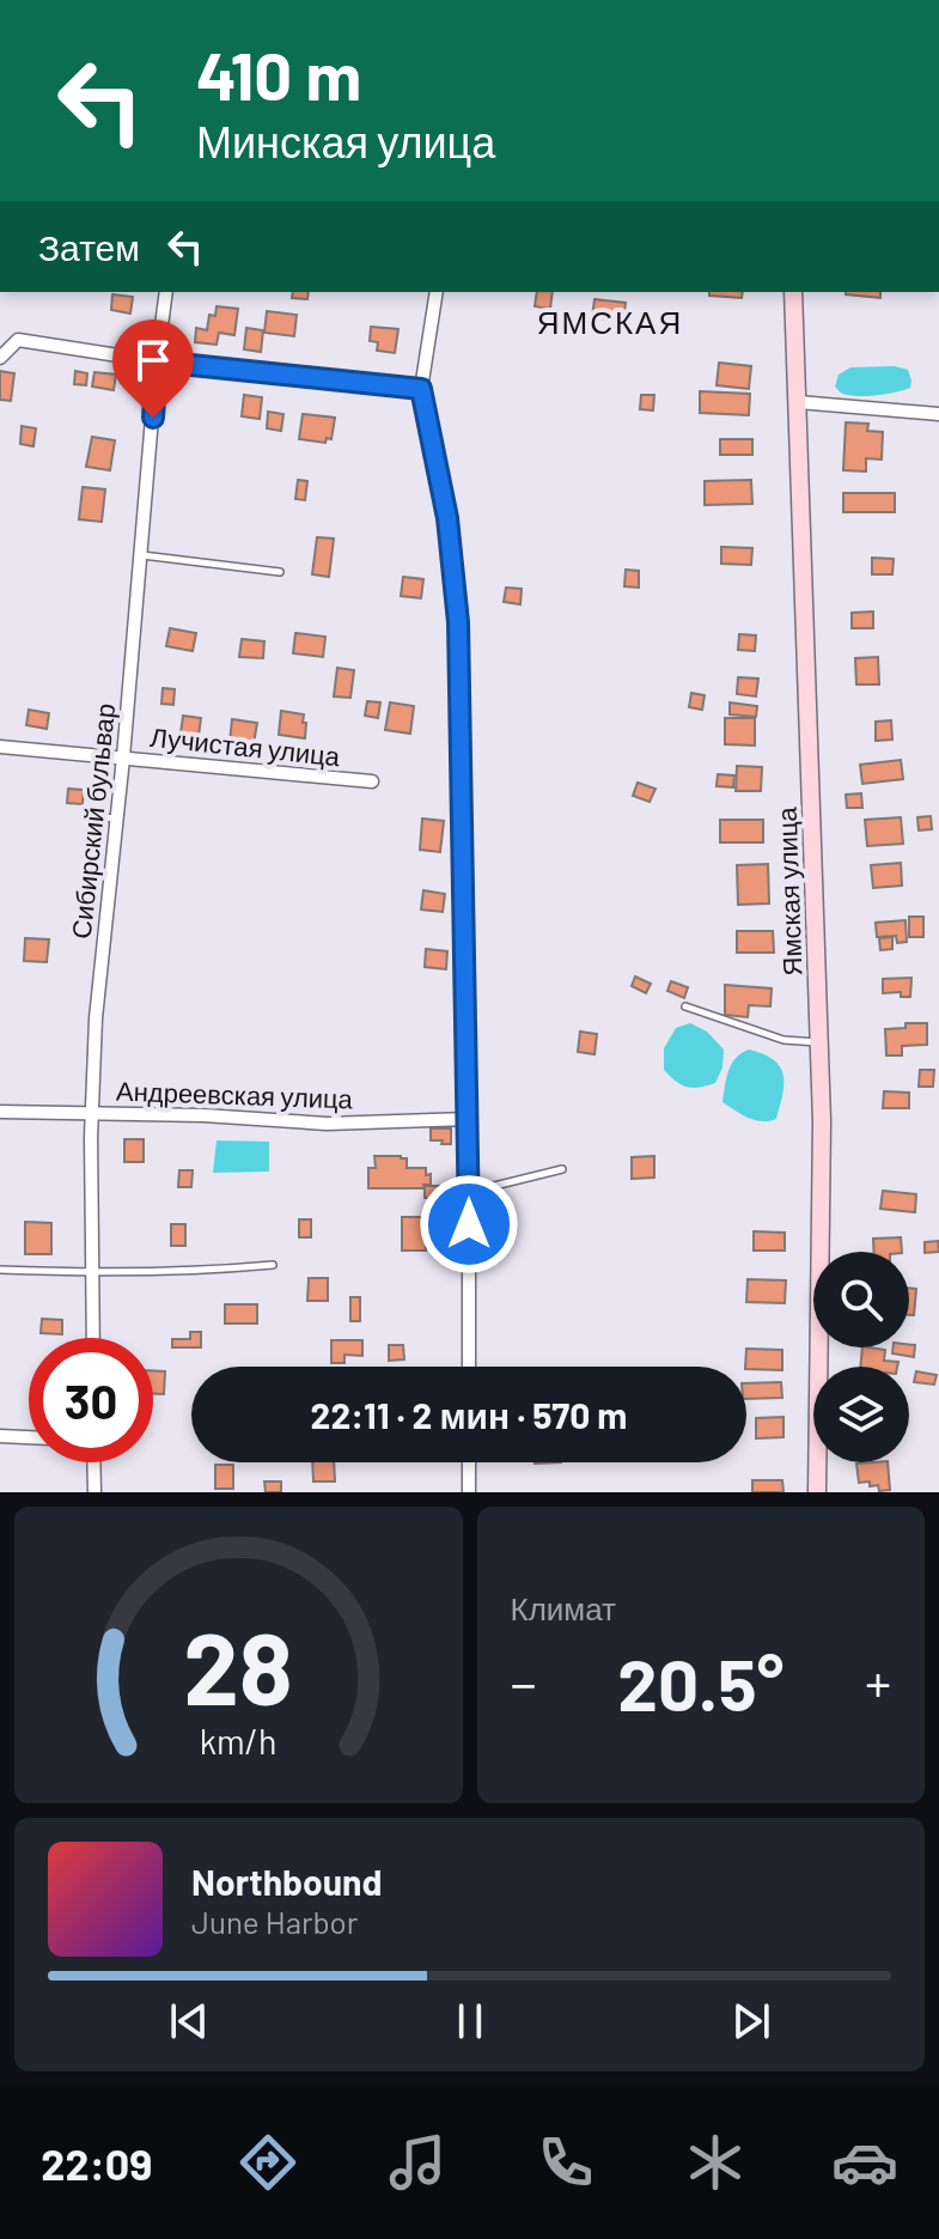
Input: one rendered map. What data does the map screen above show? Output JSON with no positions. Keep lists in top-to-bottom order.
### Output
{
  "streets": {
    "main road": ["Ямская улица"],
    "street": ["Лучистая улица", "Сибирский бульвар", "Андреевская улица"]
  },
  "crossings": [
    ["Лучистая улица", "Сибирский бульвар"],
    ["Сибирский бульвар", "Андреевская улица"]
  ],
  "districts": ["ЯМСКАЯ"],
  "page": {
    "turn": ["410 m", "Минская улица"],
    "then": "Затем",
    "limit": "30",
    "trip": "22:11 · 2 мин · 570 m",
    "tile": "Климат",
    "heat": ["−", "20.5°", "+"],
    "song": ["Northbound", "June Harbor"],
    "tabs": "22:09",
    "gauge": ["28", "km/h"]
  }
}
